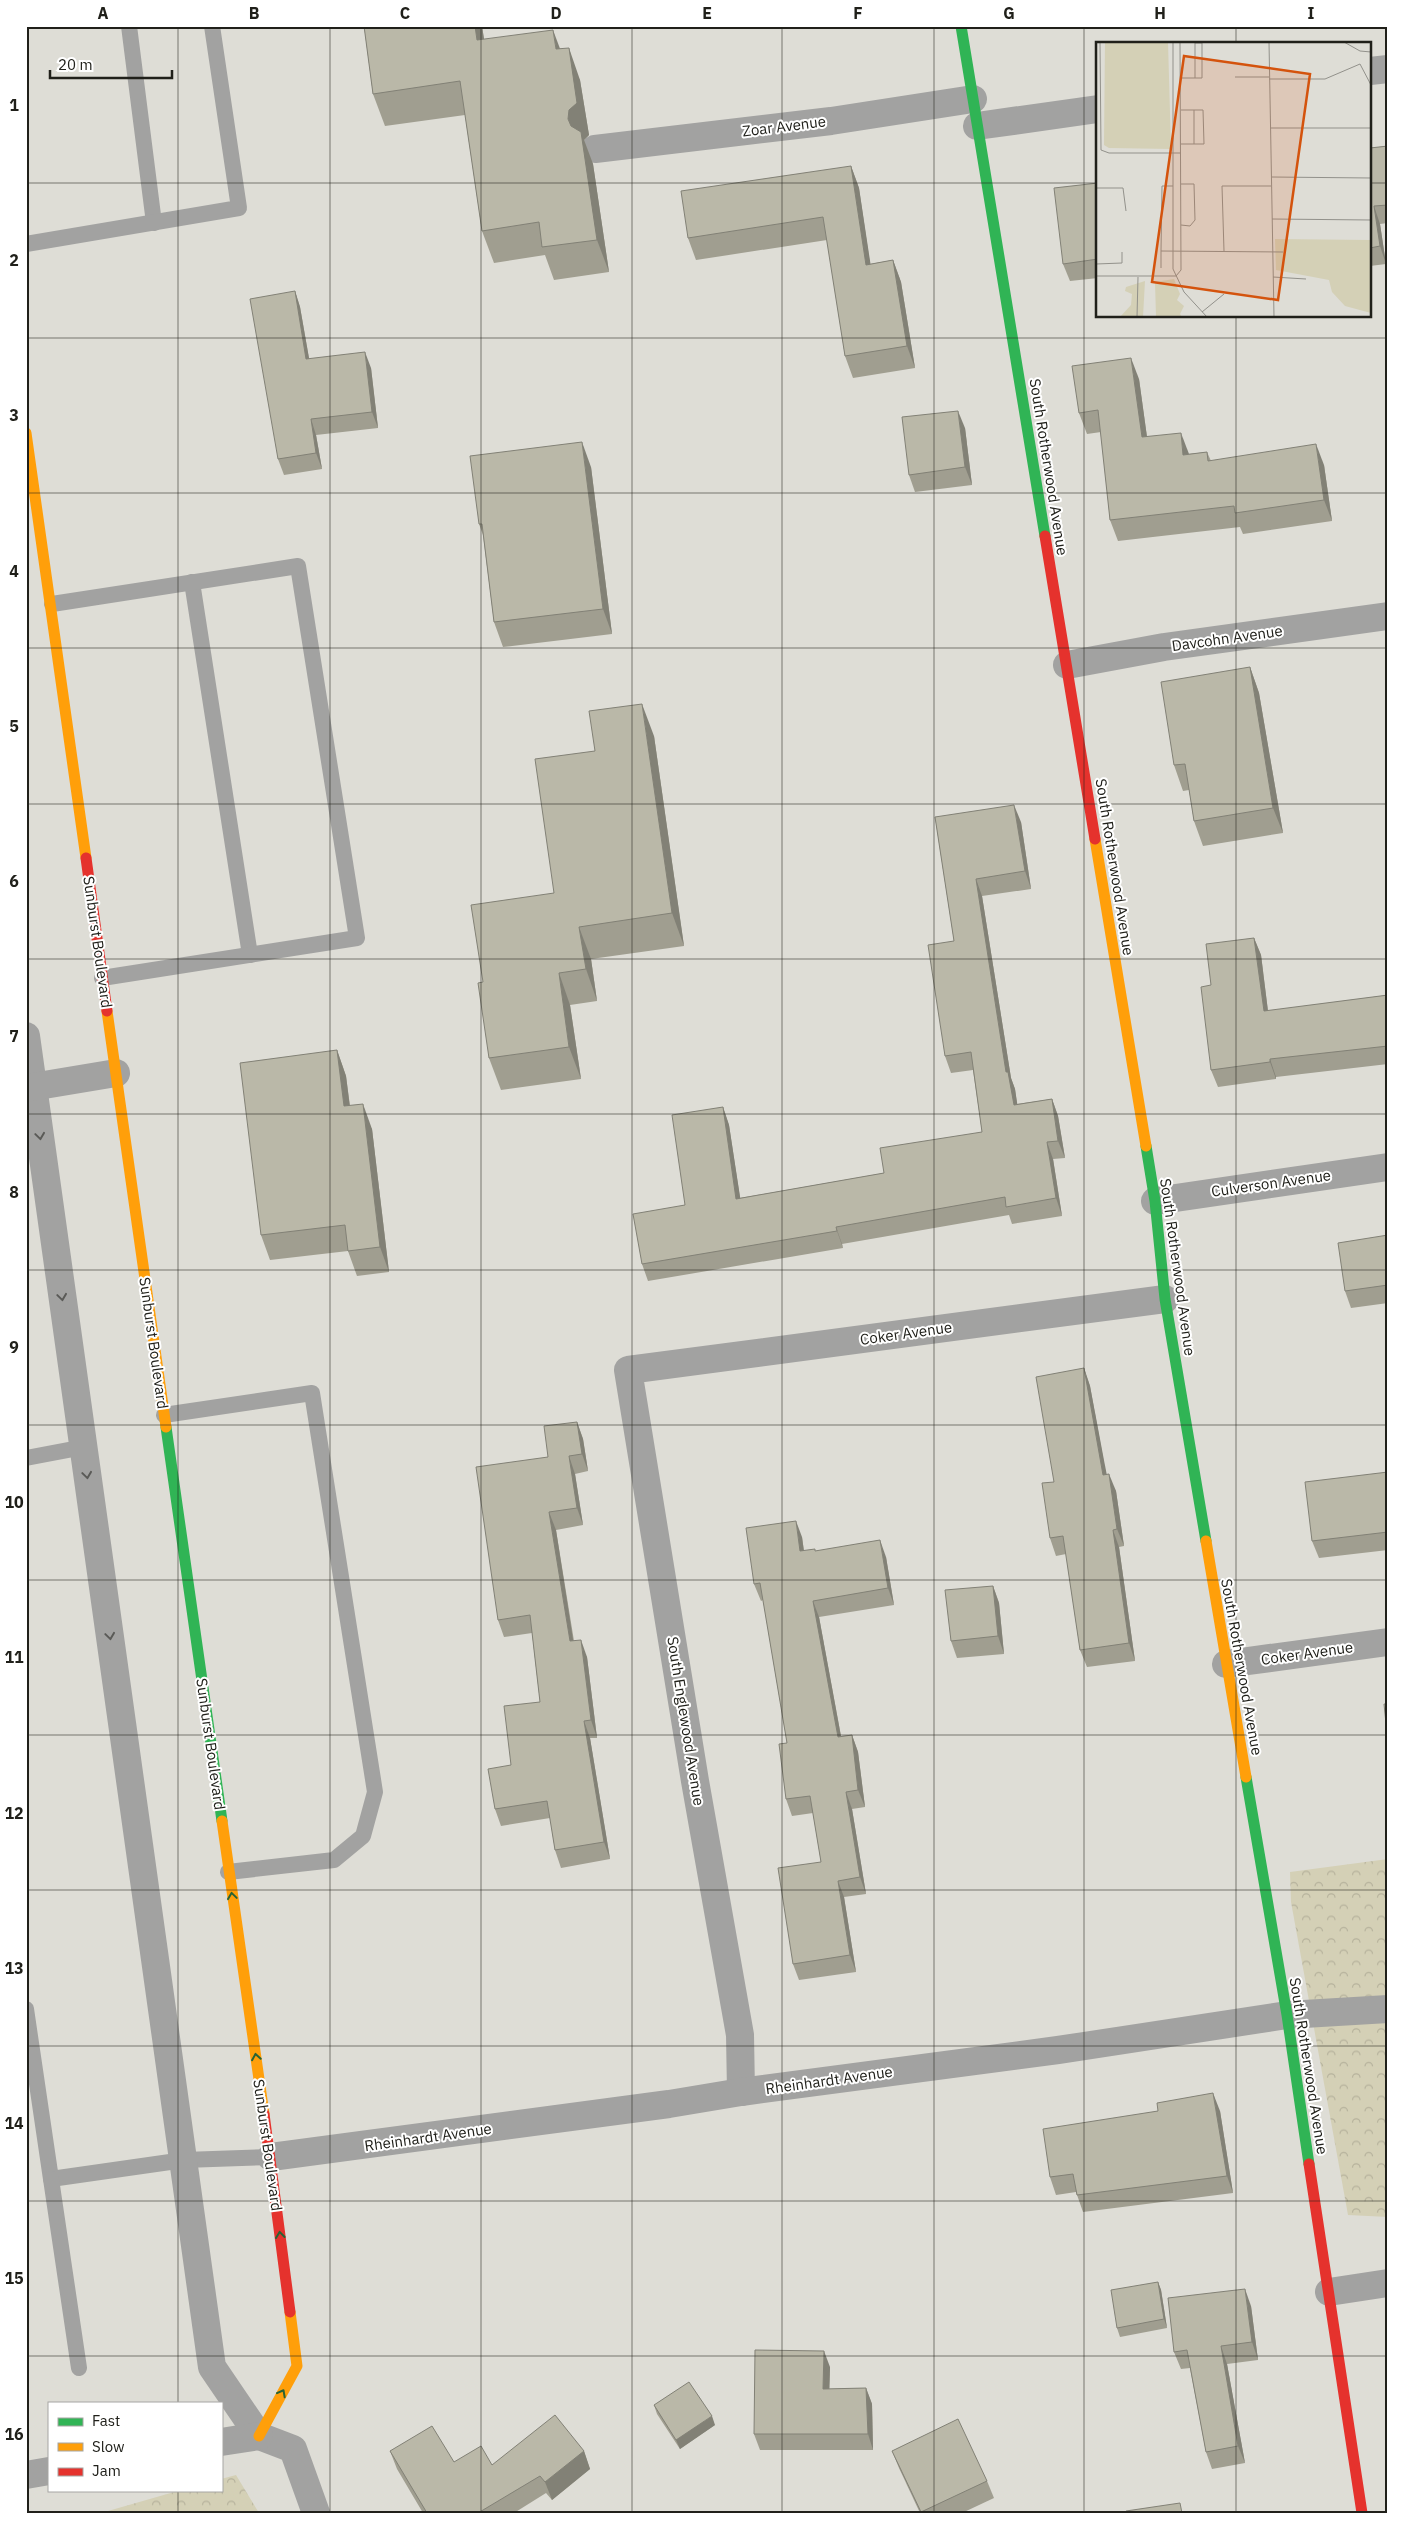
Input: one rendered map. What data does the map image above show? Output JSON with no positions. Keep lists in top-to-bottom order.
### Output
{
  "streets": {
    "street": [
      "Zoar Avenue",
      "South Rotherwood Avenue",
      "Davcohn Avenue",
      "Sunburst Boulevard",
      "Culverson Avenue",
      "Coker Avenue",
      "South Englewood Avenue",
      "Rheinhardt Avenue"
    ]
  },
  "crossings": [
    ["Zoar Avenue", "South Rotherwood Avenue"],
    ["South Rotherwood Avenue", "Davcohn Avenue"],
    ["South Rotherwood Avenue", "Culverson Avenue"],
    ["South Rotherwood Avenue", "Coker Avenue"],
    ["South Rotherwood Avenue", "Rheinhardt Avenue"],
    ["Sunburst Boulevard", "Rheinhardt Avenue"],
    ["Coker Avenue", "South Englewood Avenue"],
    ["South Englewood Avenue", "Rheinhardt Avenue"]
  ],
  "legend": ["Fast", "Slow", "Jam"],
  "scale_bar": "20 m",
  "grid": {
    "columns": [
      "A",
      "B",
      "C",
      "D",
      "E",
      "F",
      "G",
      "H",
      "I"
    ],
    "rows": [
      "1",
      "2",
      "3",
      "4",
      "5",
      "6",
      "7",
      "8",
      "9",
      "10",
      "11",
      "12",
      "13",
      "14",
      "15",
      "16"
    ]
  }
}
